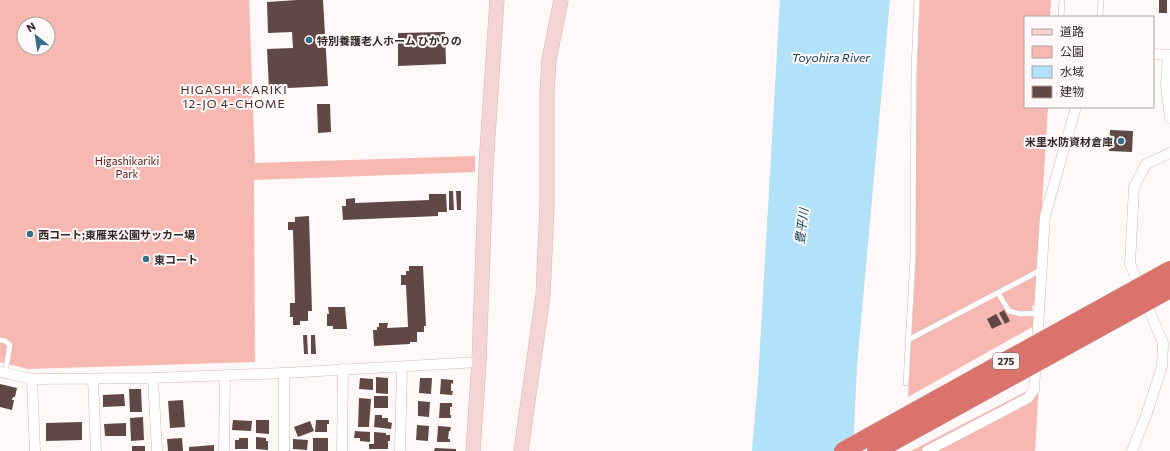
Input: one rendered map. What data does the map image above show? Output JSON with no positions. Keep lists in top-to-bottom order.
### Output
{
  "streets": {
    "highway": ["275"]
  },
  "districts": ["HIGASHI-KARIKI 12-JO 4-CHOME"],
  "water": ["Toyohira River", "豊平川"],
  "parks": ["Higashikariki Park"],
  "places": [
    "特別養護老人ホーム ひかりの",
    "米里水防資材倉庫",
    "西コート;東雁来公園サッカー場",
    "東コート"
  ],
  "legend": [
    "道路",
    "公園",
    "水域",
    "建物"
  ],
  "north": "top left"
}
